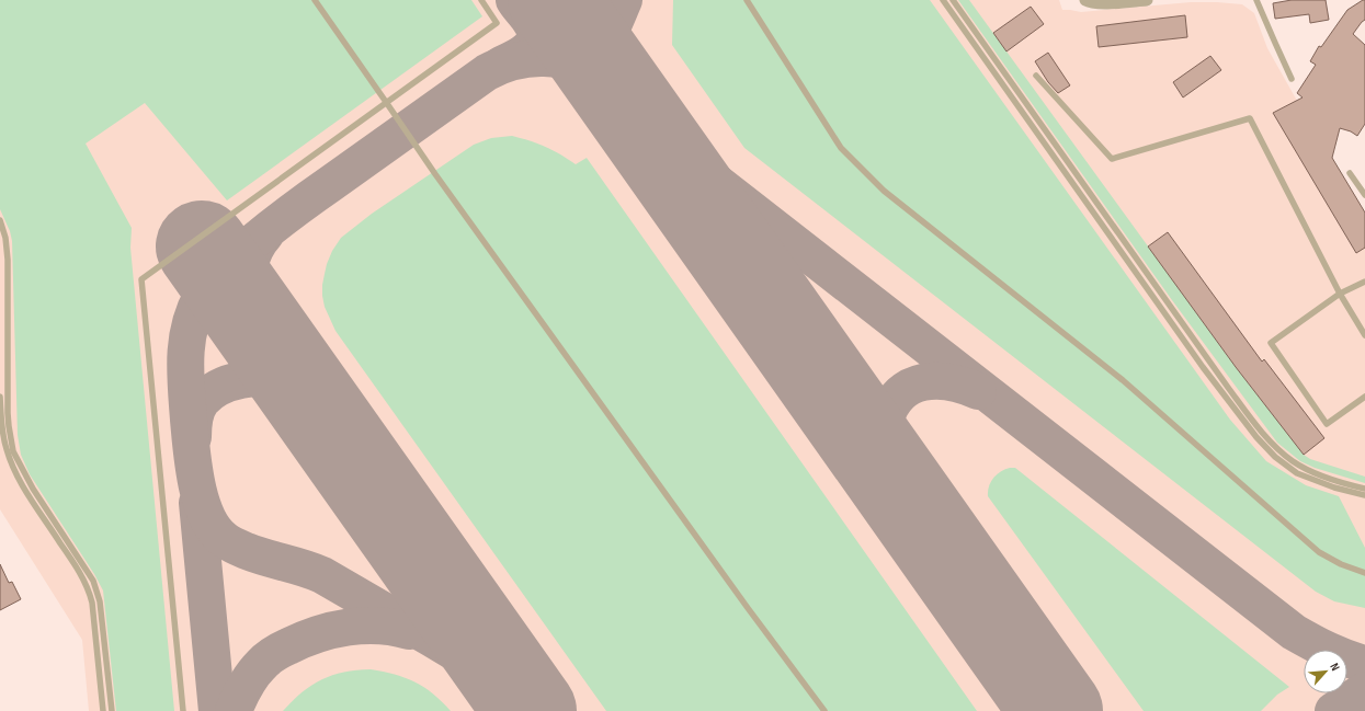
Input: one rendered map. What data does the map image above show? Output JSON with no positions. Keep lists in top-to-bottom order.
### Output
{
  "north": "top right"
}
